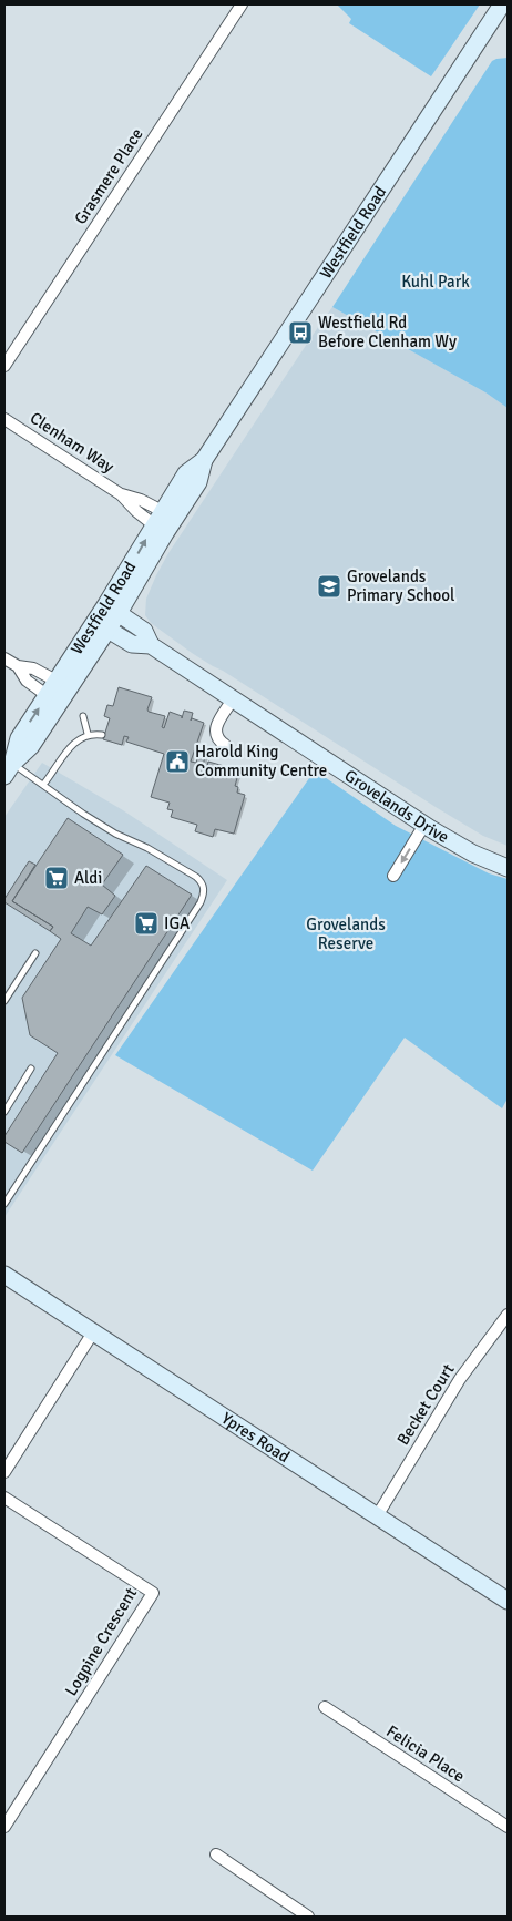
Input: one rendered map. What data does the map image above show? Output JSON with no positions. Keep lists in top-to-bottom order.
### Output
{
  "streets": {
    "street": [
      "Grasmere Place",
      "Westfield Road",
      "Clenham Way",
      "Grovelands Drive",
      "Becket Court",
      "Ypres Road",
      "Logpine Crescent",
      "Felicia Place"
    ]
  },
  "crossings": [
    ["Westfield Road", "Clenham Way"],
    ["Westfield Road", "Grovelands Drive"],
    ["Becket Court", "Ypres Road"]
  ],
  "parks": ["Kuhl Park", "Grovelands Reserve"],
  "places": {
    "bus stop": ["Westfield Rd Before Clenham Wy"],
    "school or university": ["Grovelands Primary School"],
    "public building": ["Harold King Community Centre"],
    "supermarket": ["Aldi", "IGA"]
  }
}
